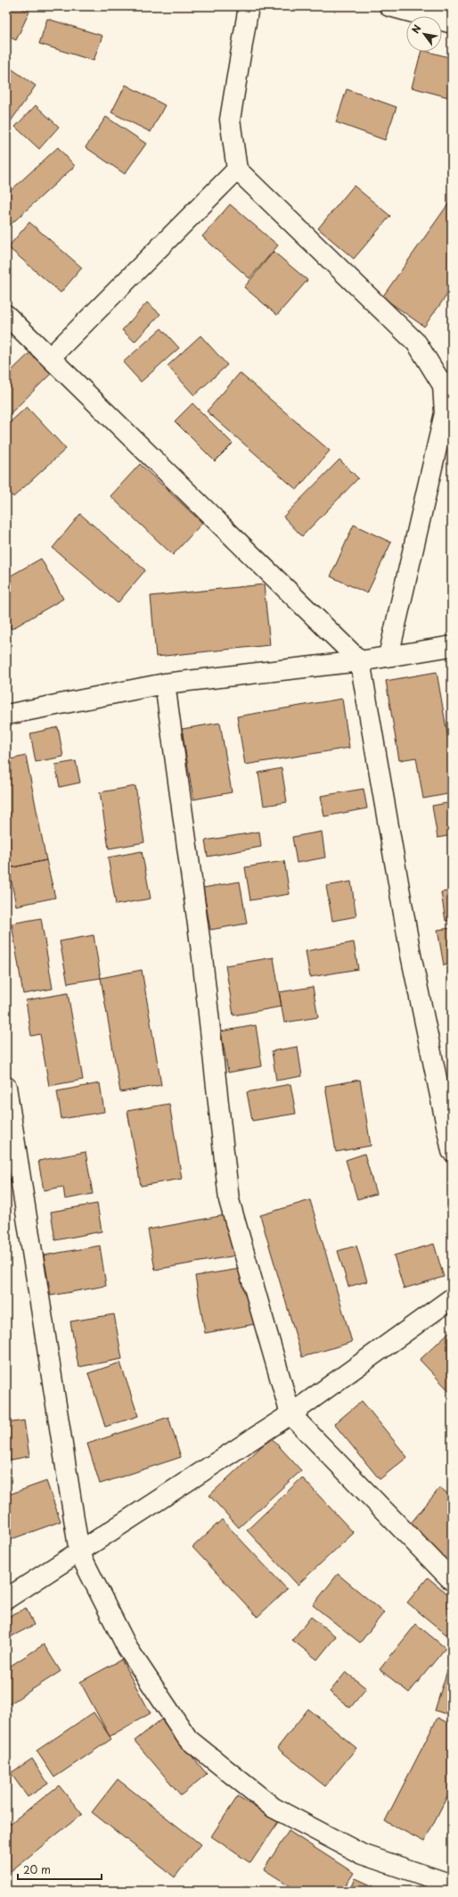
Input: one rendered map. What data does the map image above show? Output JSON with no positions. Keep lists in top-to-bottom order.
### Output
{
  "scale_bar": "20 m",
  "north": "top left"
}
